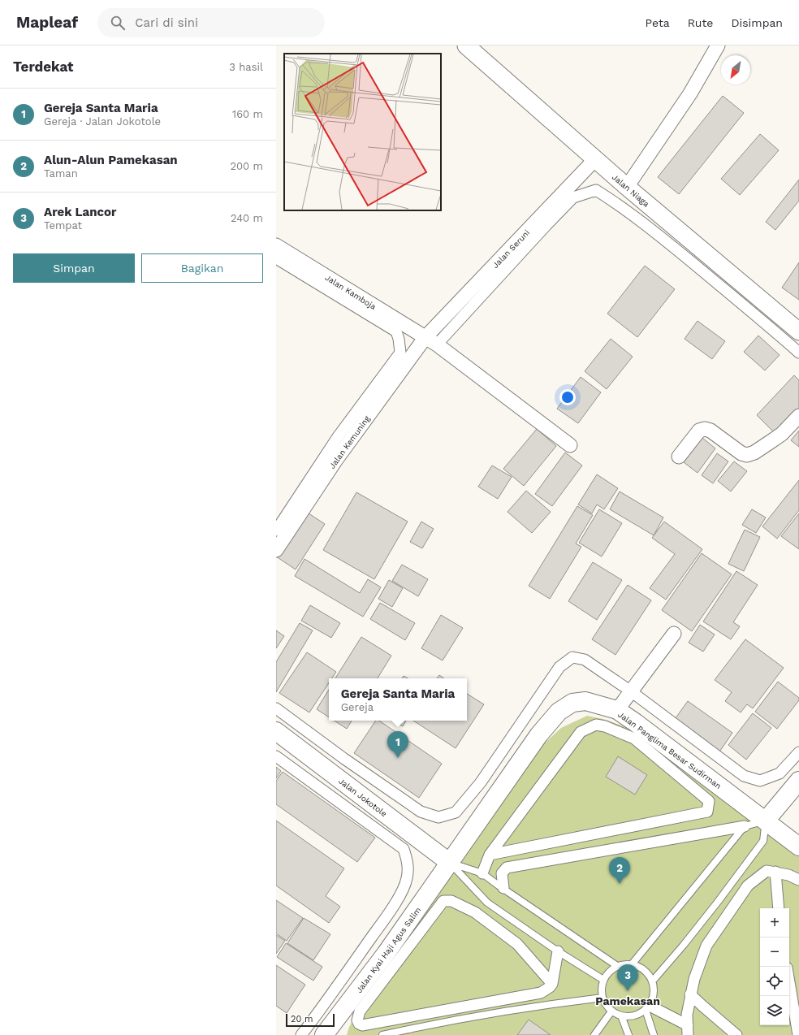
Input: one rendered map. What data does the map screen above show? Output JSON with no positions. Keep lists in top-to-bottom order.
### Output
{
  "streets": {
    "highway": ["Jalan Panglima Besar Sudirman", "Jalan Jokotole", "Jalan Kyai Haji Agus Salim"],
    "street": [
      "Jalan Niaga",
      "Jalan Seruni",
      "Jalan Kamboja",
      "Jalan Kemuning"
    ]
  },
  "crossings": [
    ["Jalan Niaga", "Jalan Seruni"],
    ["Jalan Seruni", "Jalan Kamboja"],
    ["Jalan Seruni", "Jalan Kemuning"],
    ["Jalan Kamboja", "Jalan Kemuning"],
    ["Jalan Panglima Besar Sudirman", "Jalan Jokotole"],
    ["Jalan Panglima Besar Sudirman", "Jalan Kyai Haji Agus Salim"],
    ["Jalan Jokotole", "Jalan Kyai Haji Agus Salim"]
  ],
  "districts": ["Pamekasan"],
  "scale_bar": "20 m",
  "north": "bottom left",
  "page": {
    "header": "Mapleaf",
    "search": "Cari di sini",
    "nav": ["Peta", "Rute", "Disimpan"],
    "heading": ["Terdekat", "3 hasil"],
    "list": [
      {
        "mark": "1",
        "name": "Gereja Santa Maria",
        "note": "Gereja · Jalan Jokotole",
        "value": "160 m"
      },
      {
        "mark": "2",
        "name": "Alun-Alun Pamekasan",
        "note": "Taman",
        "value": "200 m"
      },
      {
        "mark": "3",
        "name": "Arek Lancor",
        "note": "Tempat",
        "value": "240 m"
      }
    ],
    "buttons": ["Simpan", "Bagikan"],
    "popup": ["Gereja Santa Maria", "Gereja"],
    "pins": ["1", "2", "3"],
    "map_buttons": ["+", "−"],
    "scale": "20 m"
  }
}
